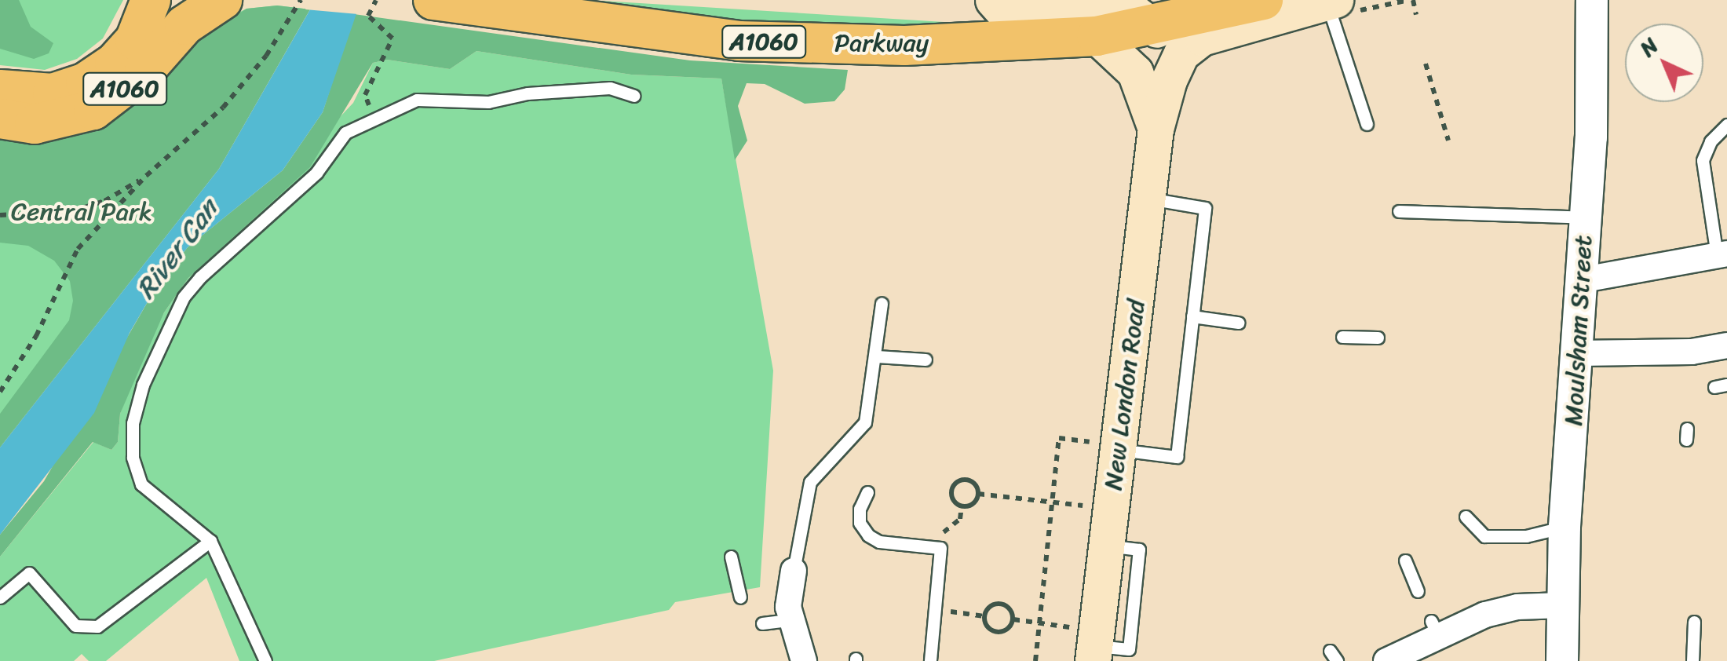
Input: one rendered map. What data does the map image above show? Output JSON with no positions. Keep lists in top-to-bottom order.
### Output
{
  "streets": {
    "main road": ["A1060", "Parkway", "New London Road"],
    "street": ["Moulsham Street"]
  },
  "crossings": [
    ["Parkway", "New London Road"]
  ],
  "water": ["River Can"],
  "parks": ["Central Park"],
  "north": "top left"
}
